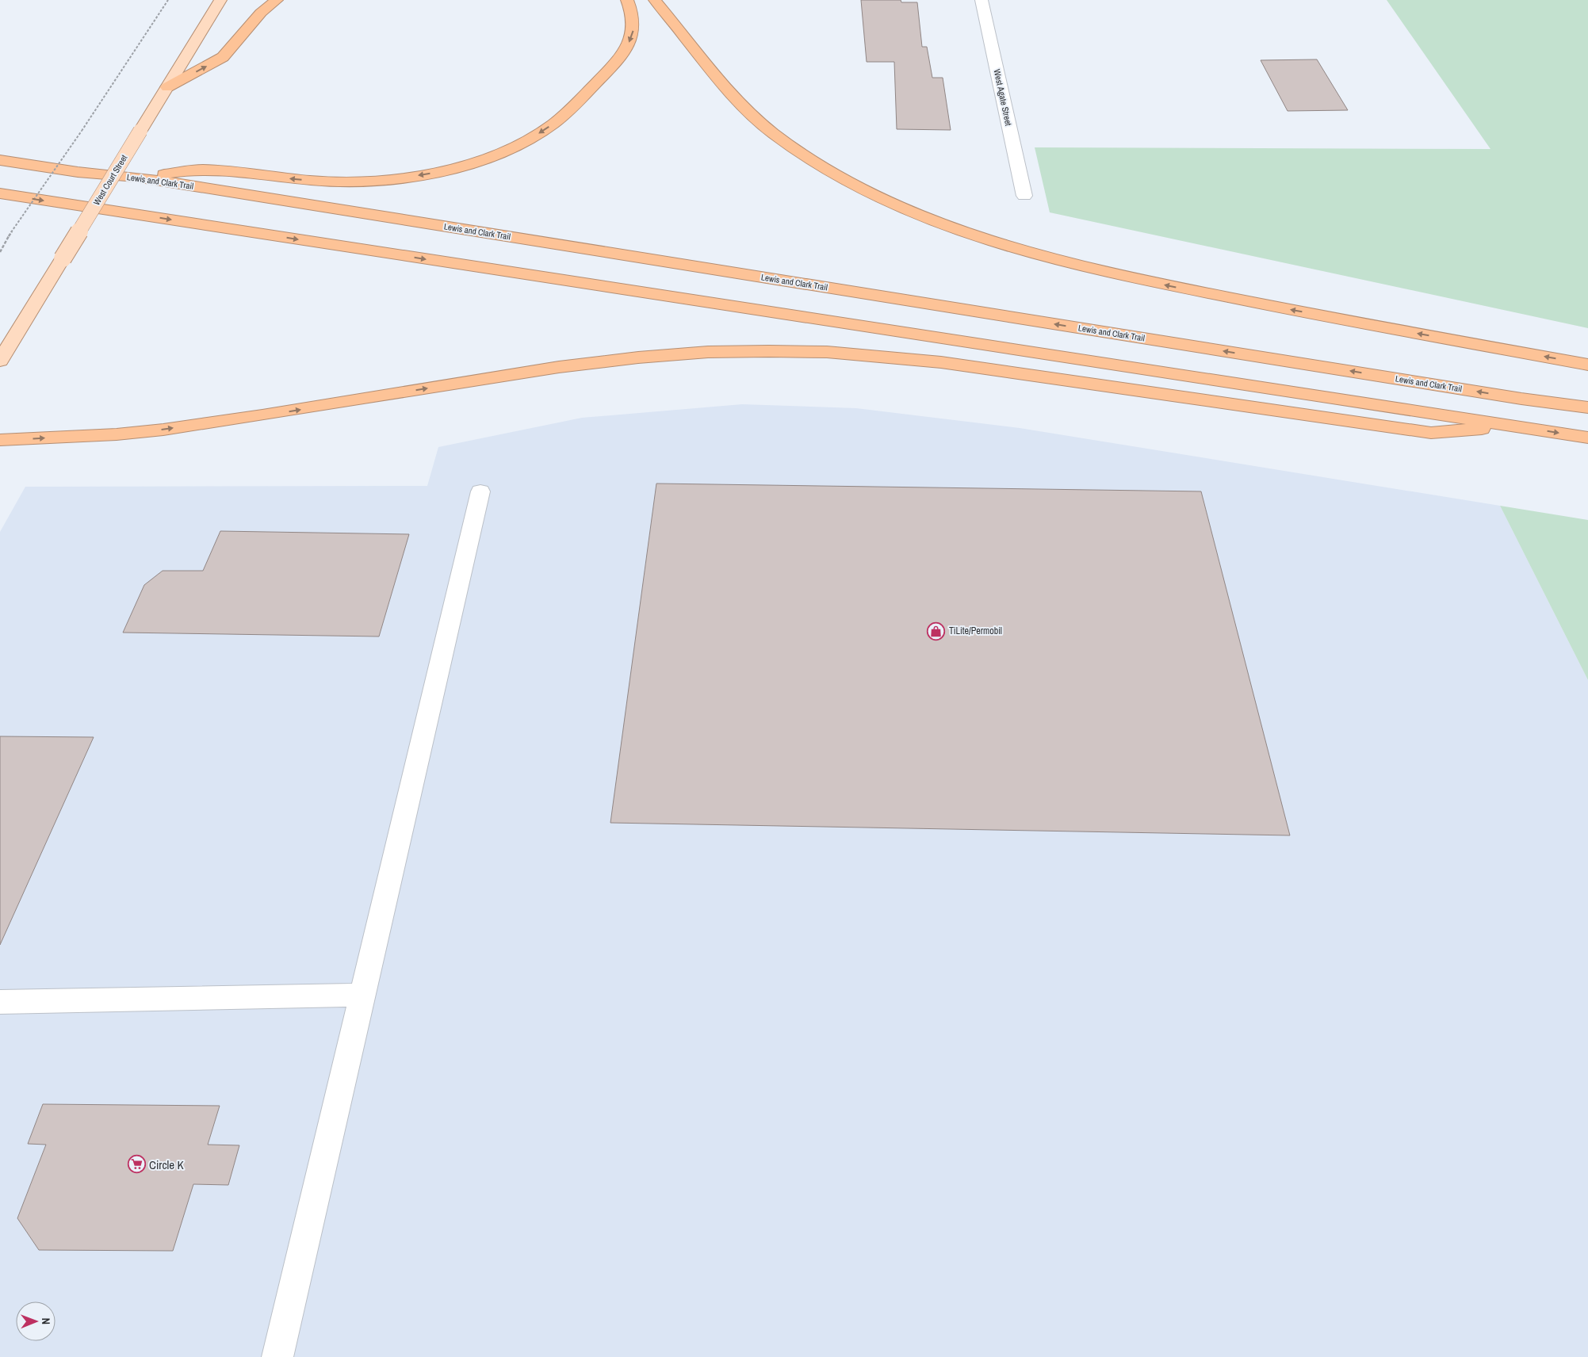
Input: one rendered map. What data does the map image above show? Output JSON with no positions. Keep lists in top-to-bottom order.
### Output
{
  "streets": {
    "highway": ["Lewis and Clark Trail"],
    "main road": ["West Court Street"],
    "street": ["West Agate Street"]
  },
  "places": {
    "shop": ["TiLite/Permobil"],
    "supermarket": ["Circle K"]
  },
  "north": "right"
}
